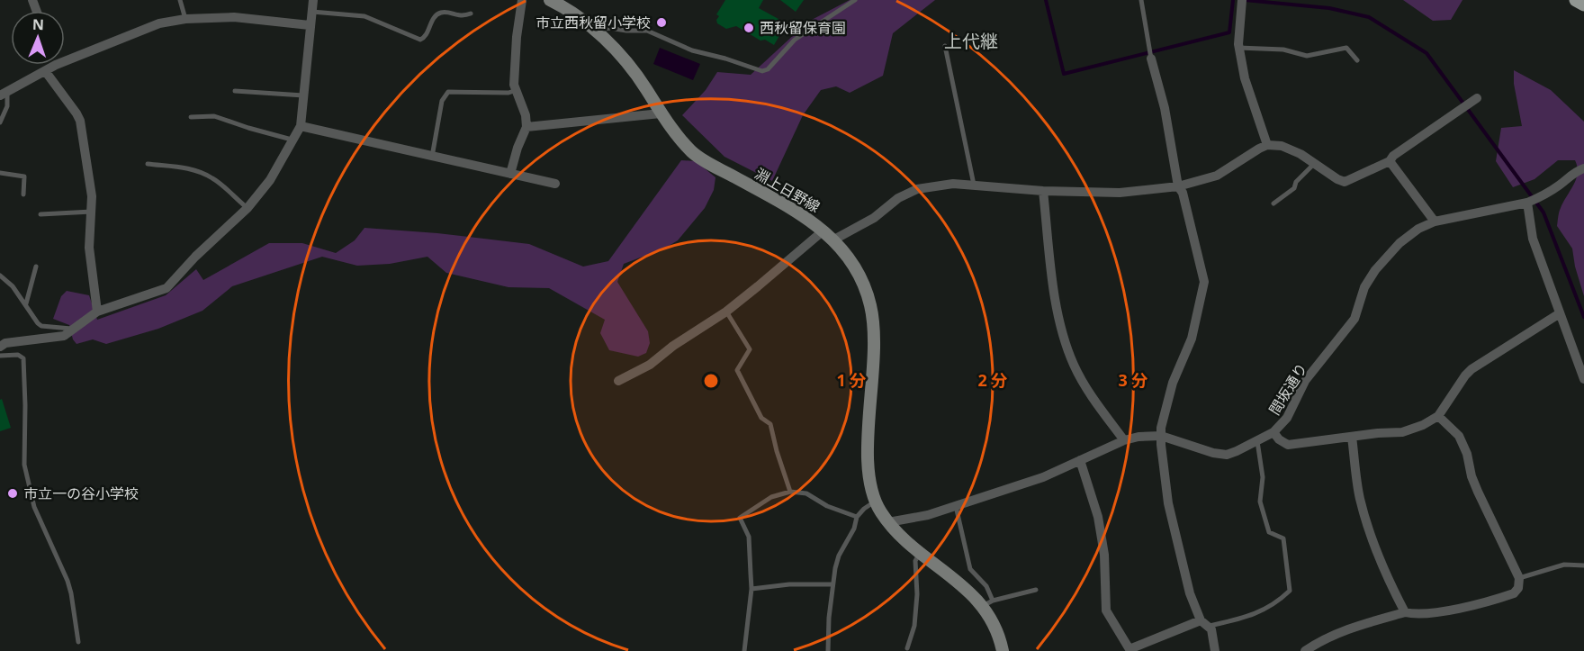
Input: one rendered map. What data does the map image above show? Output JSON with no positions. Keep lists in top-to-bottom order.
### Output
{
  "streets": {
    "main road": ["淵上日野線"],
    "street": ["間坂通り"]
  },
  "crossings": [
    ["淵上日野線", "間坂通り"]
  ],
  "districts": ["上代継"],
  "places": ["市立西秋留小学校", "西秋留保育園", "市立一の谷小学校"],
  "north": "top",
  "rings": ["1 分", "2 分", "3 分"]
}
